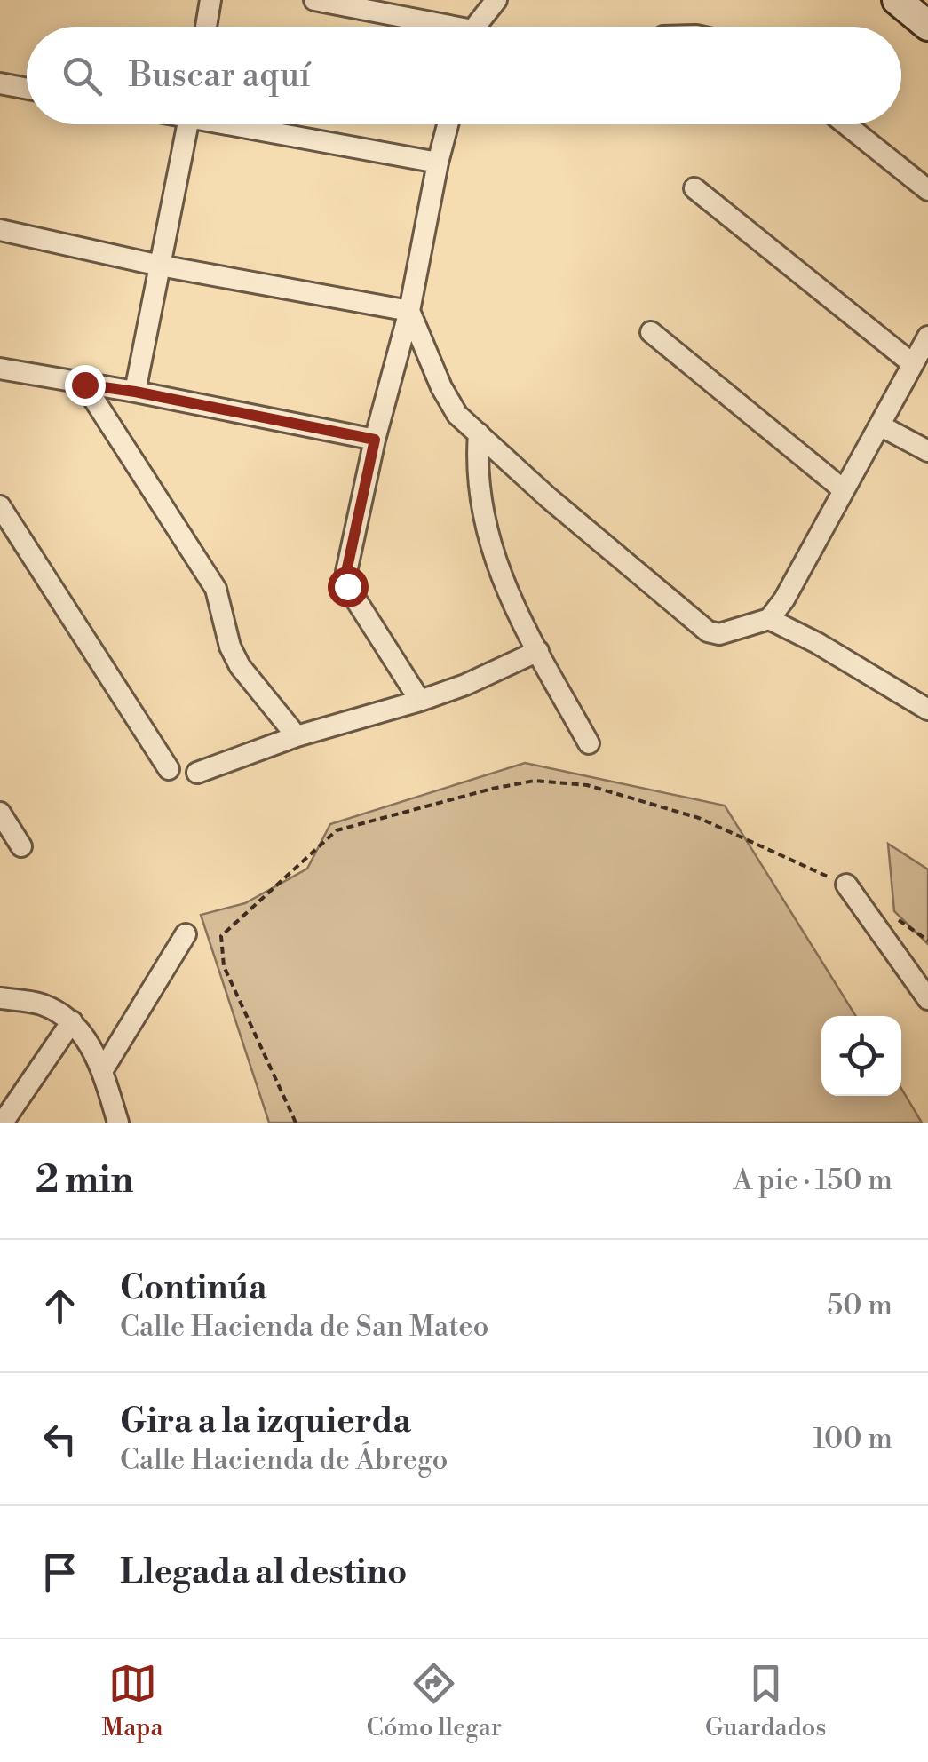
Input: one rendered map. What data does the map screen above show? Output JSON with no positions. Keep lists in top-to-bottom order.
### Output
{
  "page": {
    "search": "Buscar aquí",
    "heading": ["2 min", "A pie · 150 m"],
    "list": [
      ["Continúa", "Calle Hacienda de San Mateo", "50 m"],
      ["Gira a la izquierda", "Calle Hacienda de Ábrego", "100 m"],
      "Llegada al destino"
    ],
    "nav": ["Mapa", "Cómo llegar", "Guardados"]
  }
}
